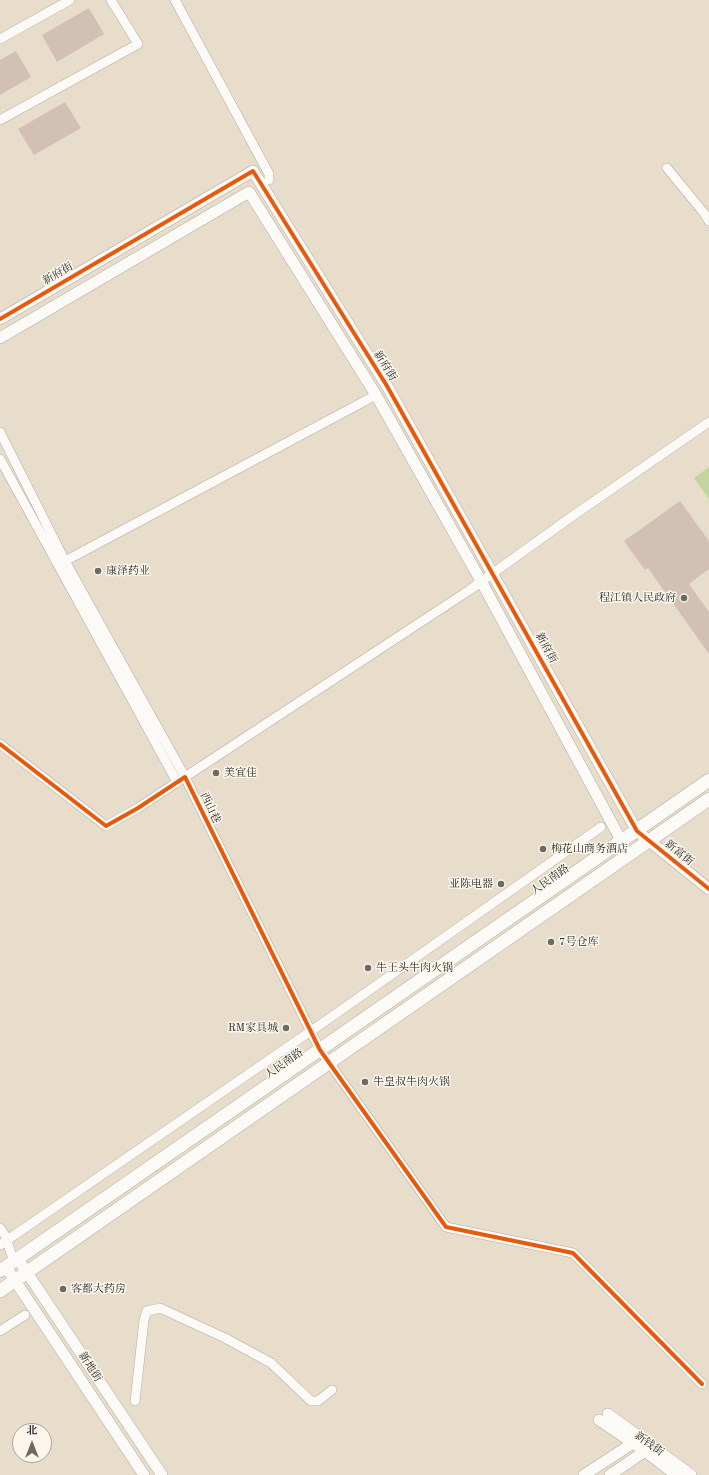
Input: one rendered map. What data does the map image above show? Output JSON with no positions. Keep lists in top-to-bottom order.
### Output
{
  "streets": {
    "main road": ["人民南路"],
    "street": [
      "新府街",
      "西山巷",
      "新富街",
      "新地街",
      "新钱街"
    ]
  },
  "crossings": [
    ["新府街", "新富街"],
    ["新府街", "人民南路"],
    ["西山巷", "人民南路"],
    ["新富街", "人民南路"],
    ["人民南路", "新地街"]
  ],
  "places": [
    "康泽药业",
    "程江镇人民政府",
    "美宜佳",
    "梅花山商务酒店",
    "亚陈电器",
    "7号仓库",
    "牛王头牛肉火锅",
    "RM家具城",
    "牛皇叔牛肉火锅",
    "客都大药房"
  ],
  "north": "top"
}
